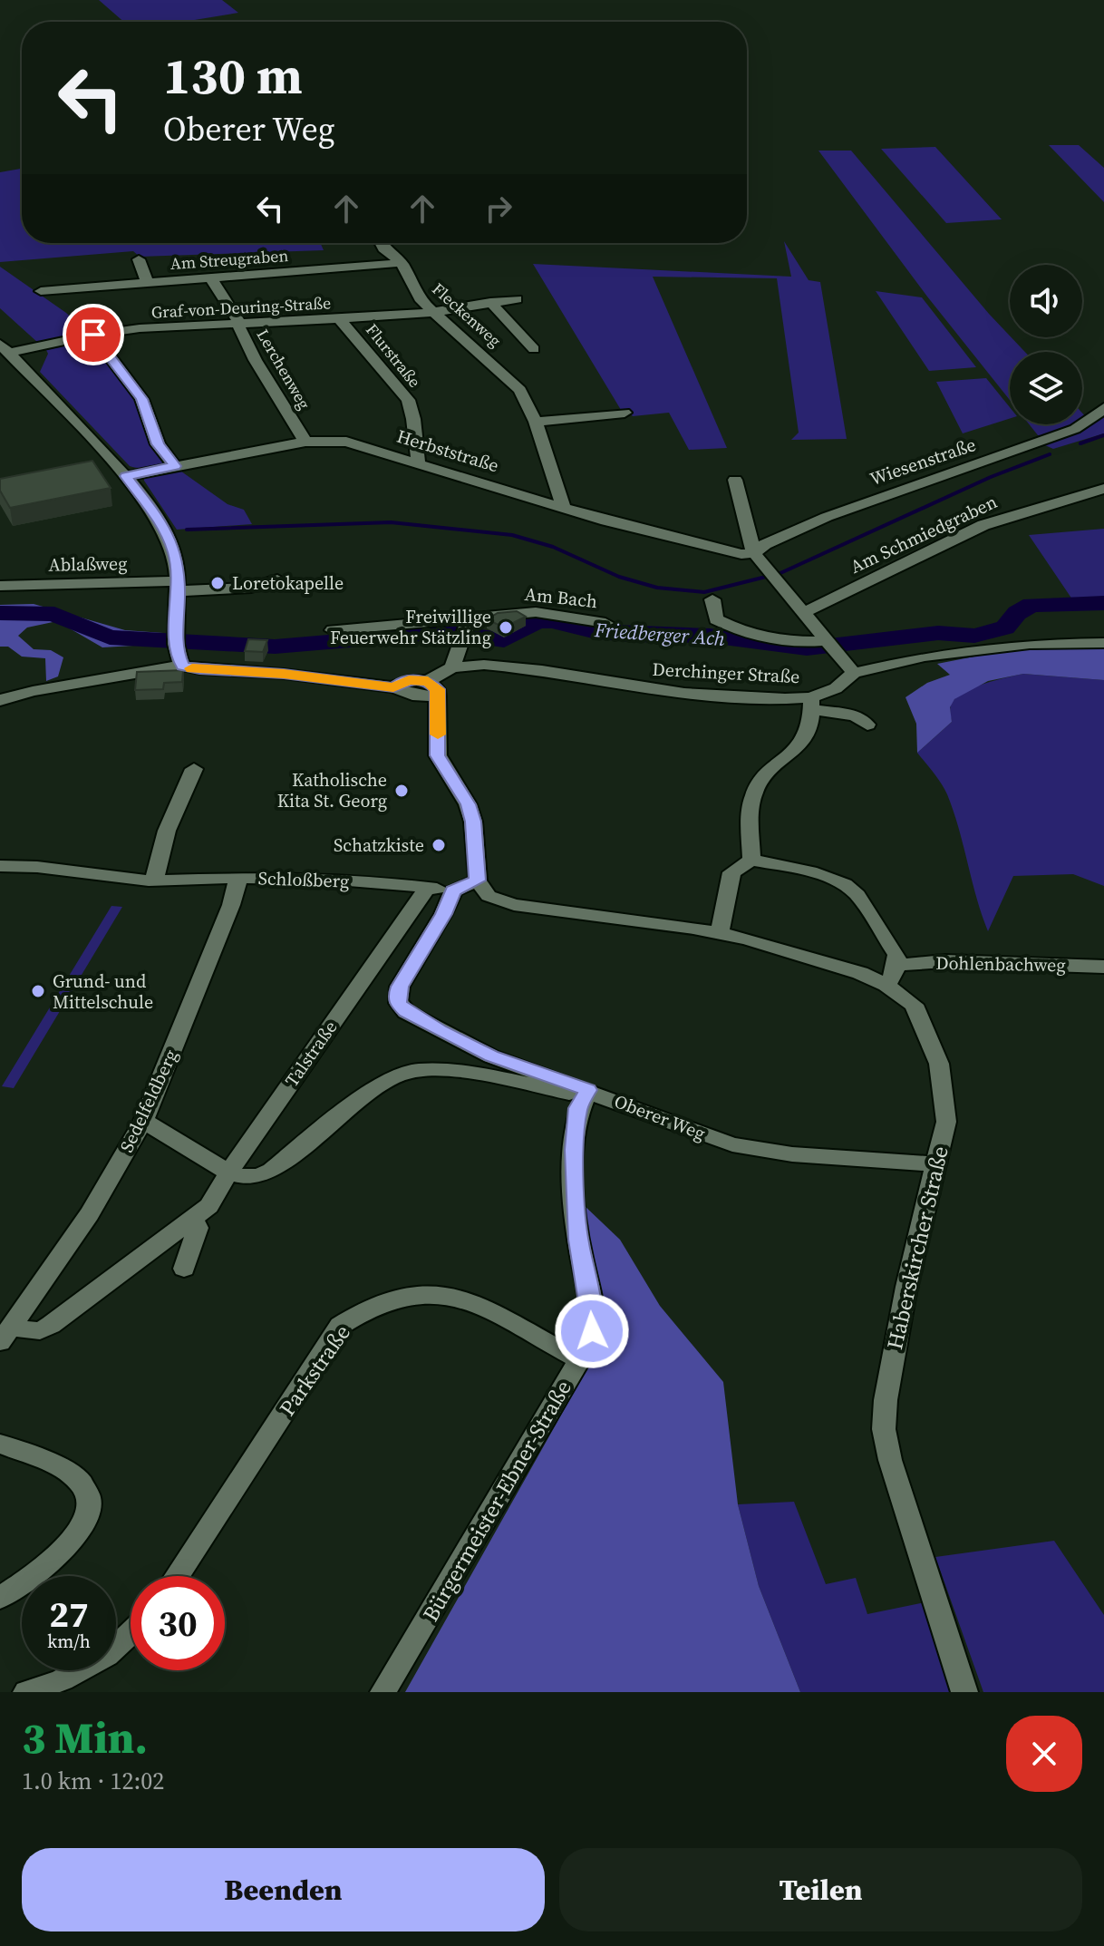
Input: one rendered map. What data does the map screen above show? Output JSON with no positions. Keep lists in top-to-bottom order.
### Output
{
  "streets": {
    "street": [
      "Am Streugraben",
      "Graf-von-Deuring-Straße",
      "Fleckenweg",
      "Flurstraße",
      "Lerchenweg",
      "Herbststraße",
      "Wiesenstraße",
      "Am Schmiedgraben",
      "Ablaßweg",
      "Am Bach",
      "Derchinger Straße",
      "Schloßberg",
      "Dohlenbachweg",
      "Talstraße",
      "Sedelfeldberg",
      "Oberer Weg",
      "Haberskircher Straße",
      "Parkstraße",
      "Bürgermeister-Ebner-Straße"
    ]
  },
  "crossings": [
    ["Am Streugraben", "Fleckenweg"],
    ["Am Streugraben", "Lerchenweg"],
    ["Graf-von-Deuring-Straße", "Fleckenweg"],
    ["Graf-von-Deuring-Straße", "Flurstraße"],
    ["Graf-von-Deuring-Straße", "Lerchenweg"],
    ["Fleckenweg", "Herbststraße"],
    ["Flurstraße", "Herbststraße"],
    ["Lerchenweg", "Herbststraße"],
    ["Herbststraße", "Wiesenstraße"],
    ["Schloßberg", "Talstraße"],
    ["Schloßberg", "Sedelfeldberg"],
    ["Schloßberg", "Oberer Weg"],
    ["Schloßberg", "Haberskircher Straße"],
    ["Talstraße", "Sedelfeldberg"],
    ["Oberer Weg", "Haberskircher Straße"],
    ["Oberer Weg", "Bürgermeister-Ebner-Straße"],
    ["Parkstraße", "Bürgermeister-Ebner-Straße"]
  ],
  "water": ["Friedberger Ach"],
  "places": [
    "Loretokapelle",
    "Freiwillige Feuerwehr Stätzling",
    "Katholische Kita St. Georg",
    "Schatzkiste",
    "Grund- und Mittelschule"
  ],
  "page": {
    "turn": ["130 m", "Oberer Weg"],
    "speed": "27 km/h",
    "limit": "30",
    "heading": ["3 Min.", "1.0 km · 12:02"],
    "buttons": ["Beenden", "Teilen"]
  }
}
